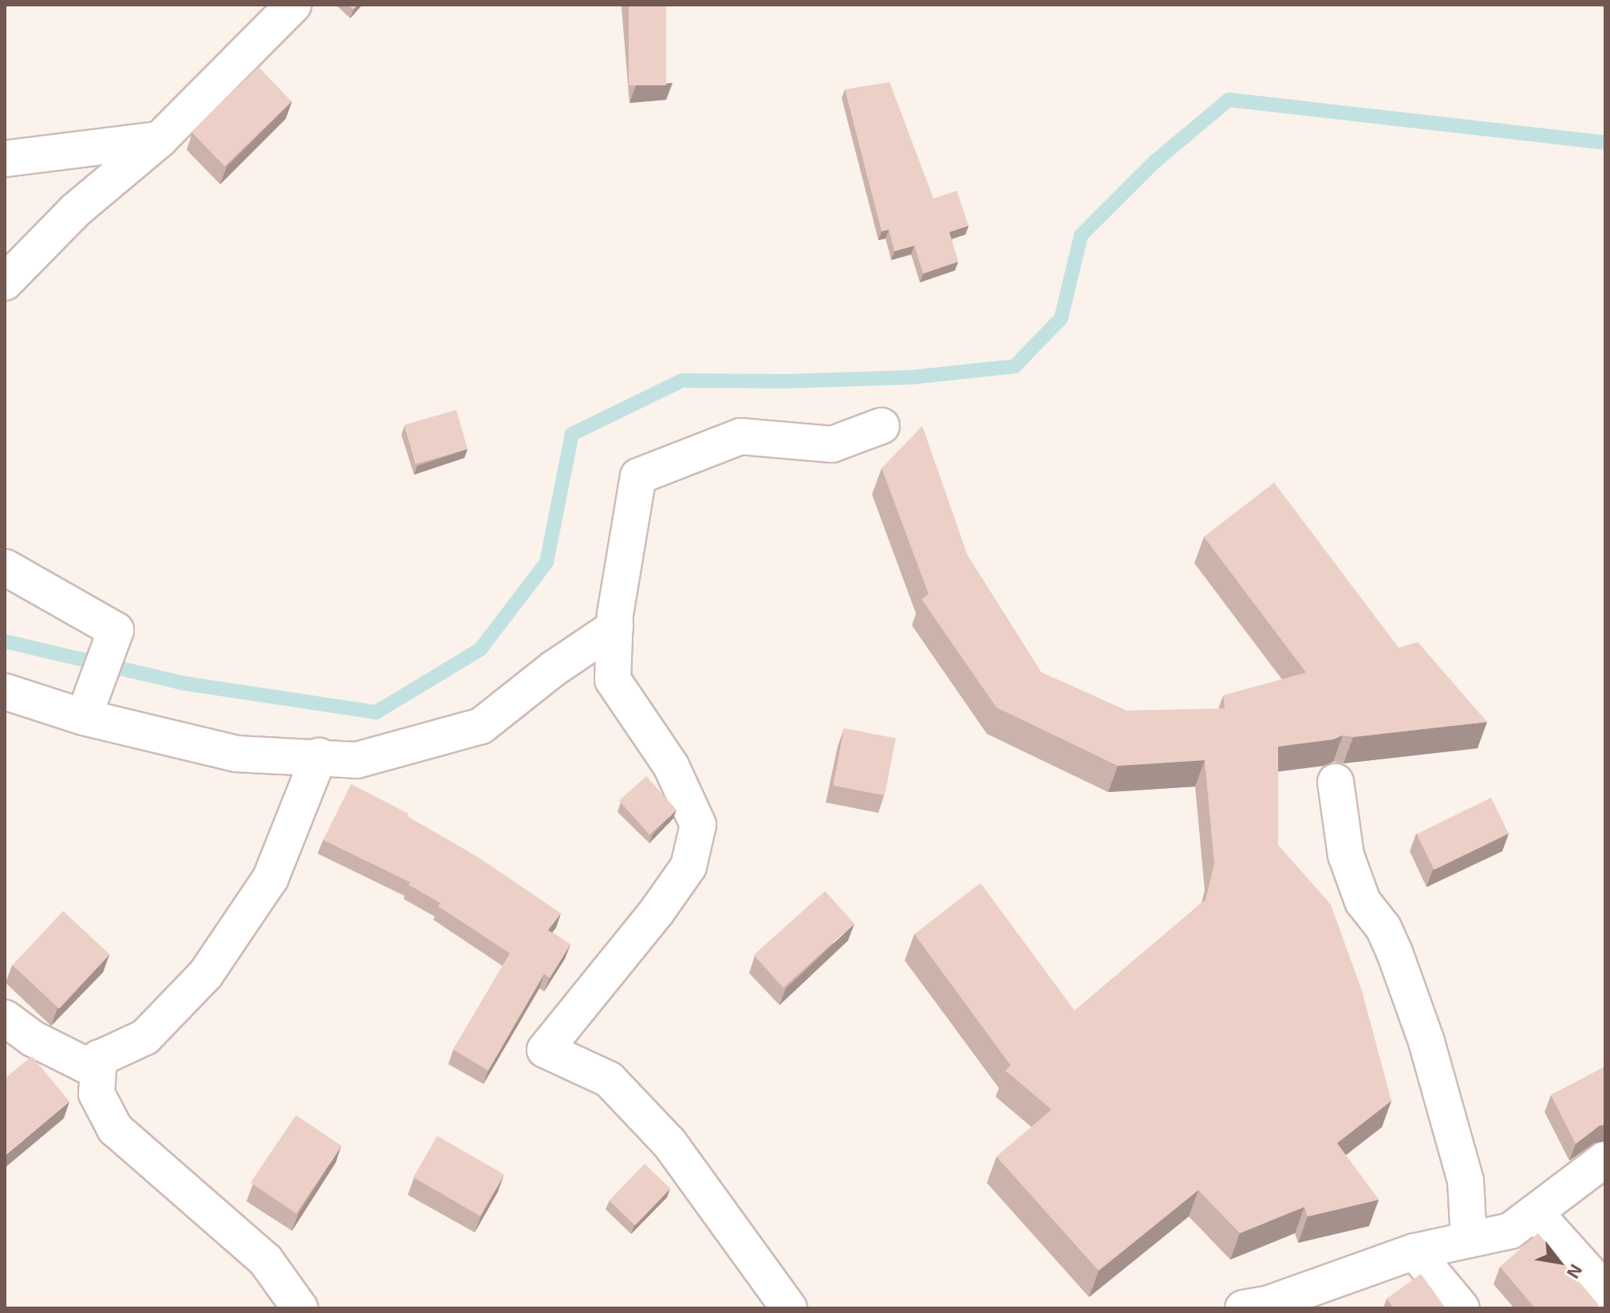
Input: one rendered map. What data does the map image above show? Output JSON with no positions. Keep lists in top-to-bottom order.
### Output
{
  "north": "bottom right"
}
